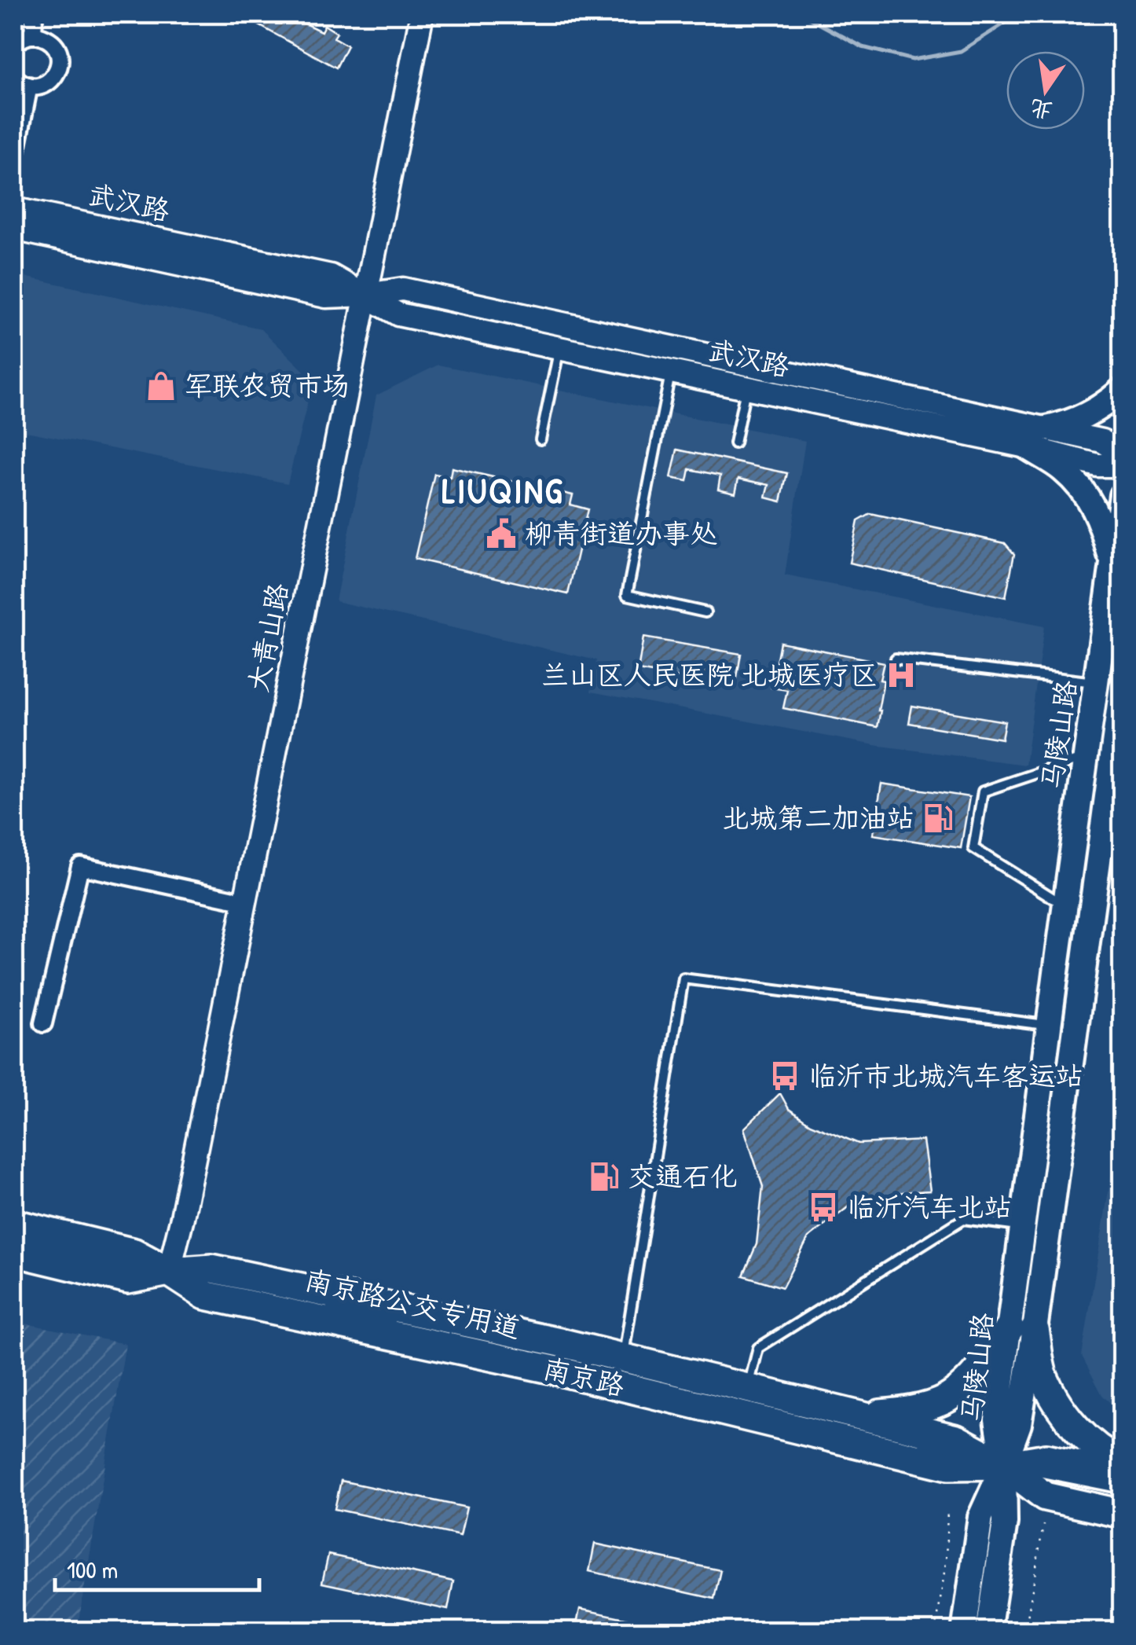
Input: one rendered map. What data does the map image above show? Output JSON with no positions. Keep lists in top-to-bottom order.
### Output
{
  "streets": {
    "highway": ["南京路"],
    "main road": ["武汉路", "大青山路", "马陵山路"],
    "lane": ["南京路公交专用道"]
  },
  "crossings": [
    ["武汉路", "大青山路"],
    ["大青山路", "南京路"],
    ["马陵山路", "南京路"]
  ],
  "districts": ["LIUQING"],
  "places": {
    "shop": ["军联农贸市场"],
    "public building": ["柳青街道办事处"],
    "hospital": ["兰山区人民医院 北城医疗区"],
    "fuel station": ["北城第二加油站", "交通石化"],
    "bus stop": ["临沂市北城汽车客运站", "临沂汽车北站"]
  },
  "scale_bar": "100 m",
  "north": "bottom"
}
